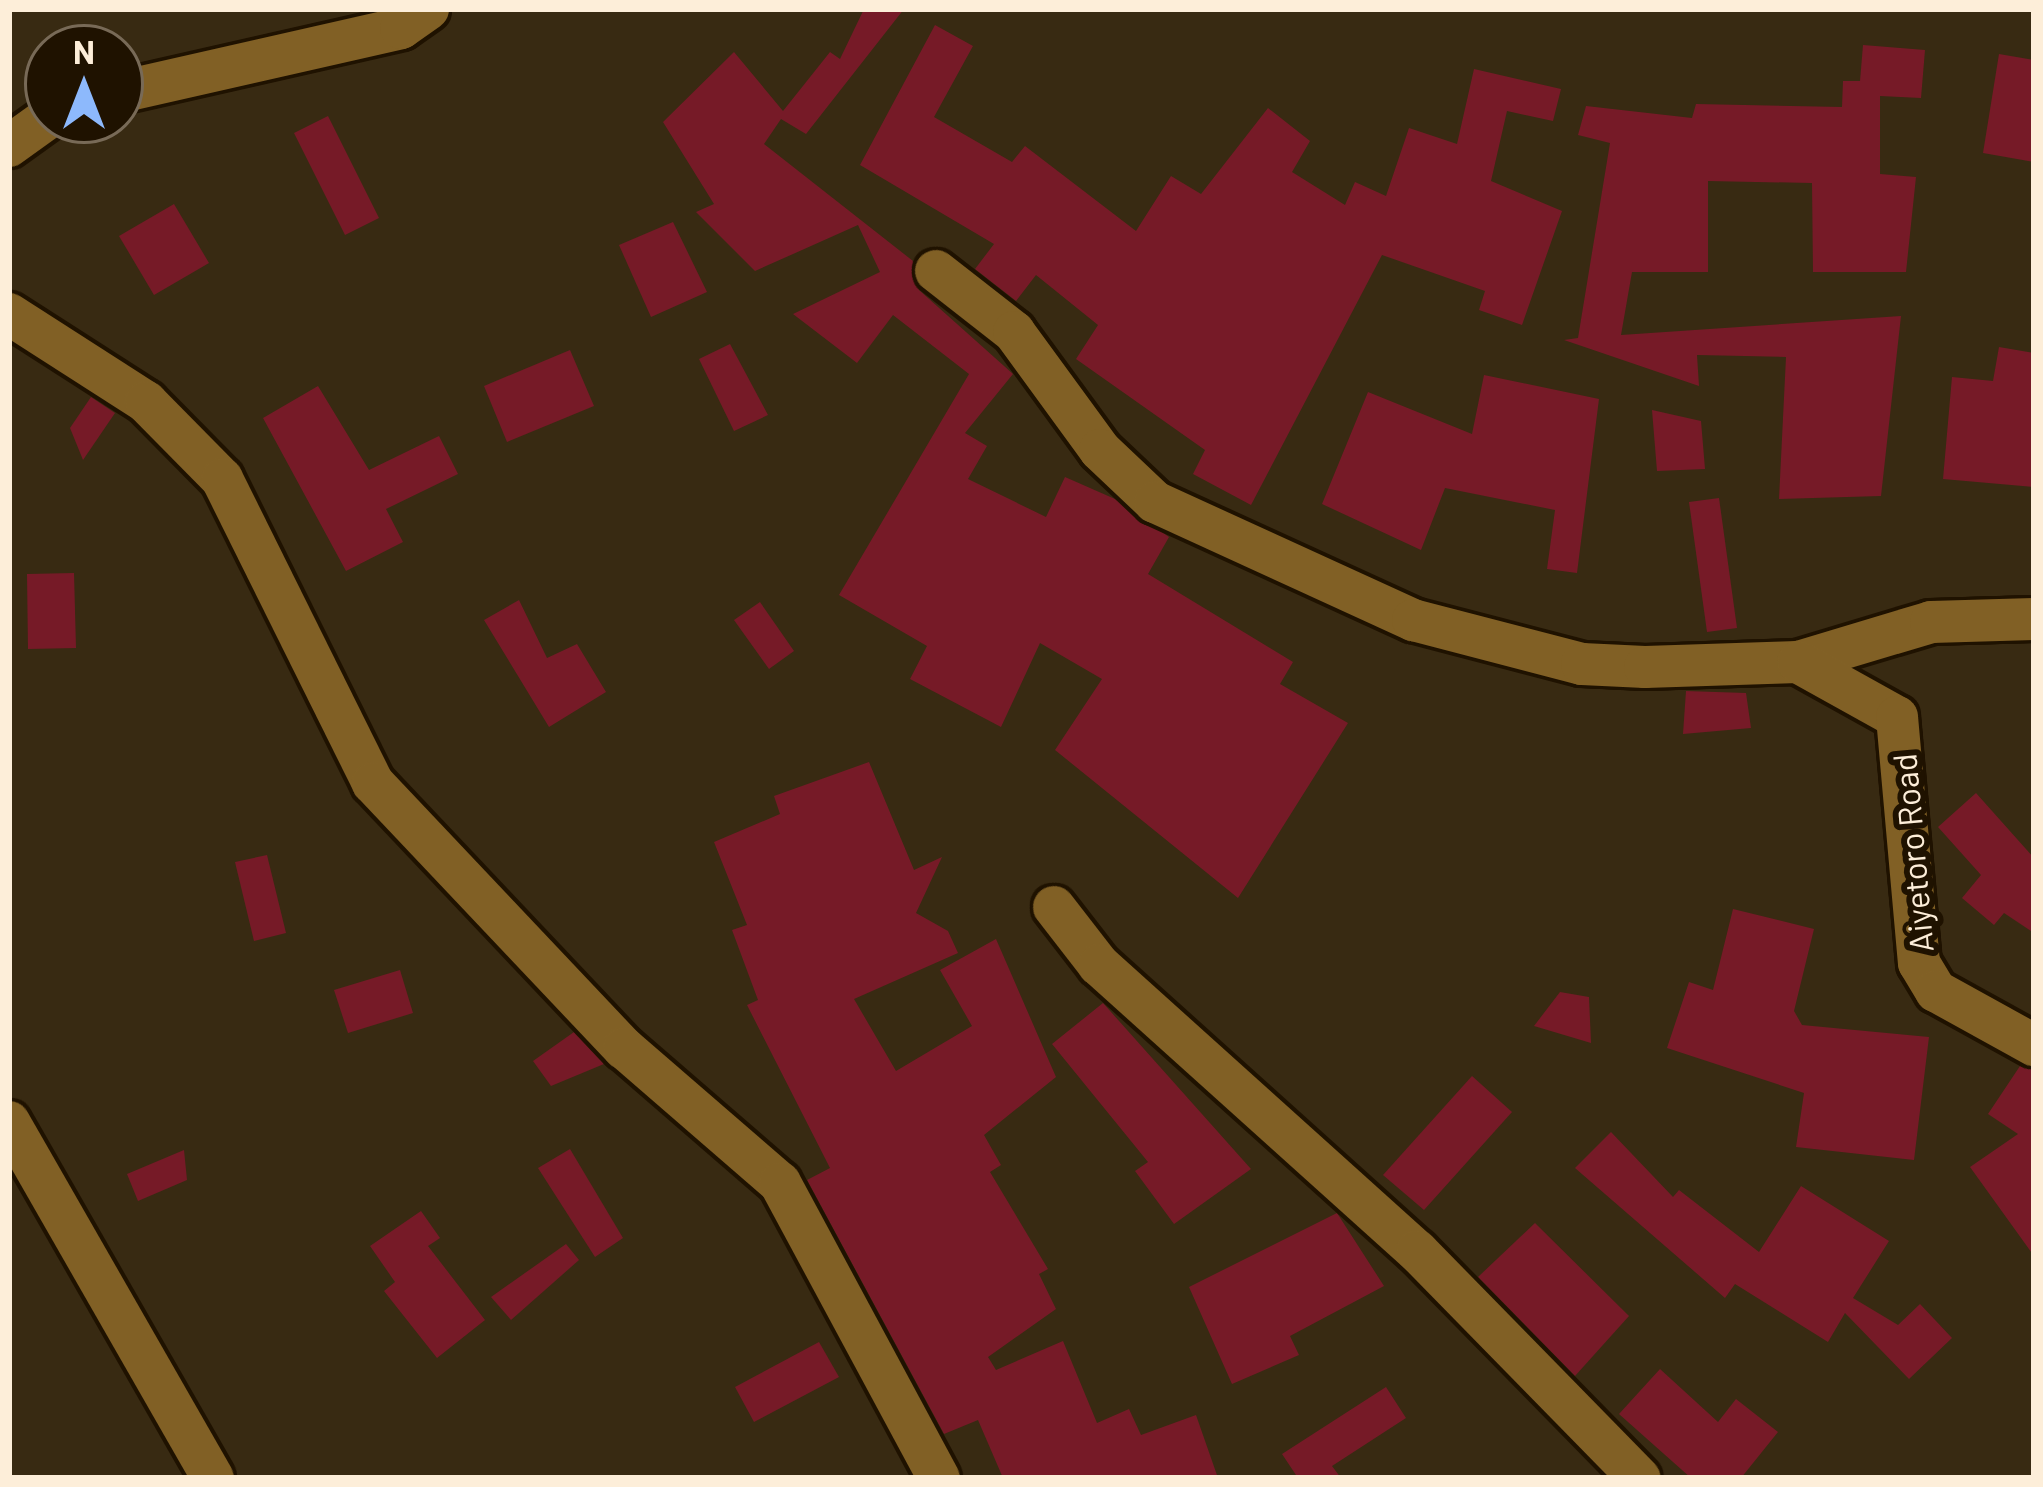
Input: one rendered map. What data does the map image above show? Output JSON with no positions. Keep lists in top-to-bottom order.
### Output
{
  "streets": {
    "street": ["Aiyetoro Road"]
  },
  "north": "top"
}
